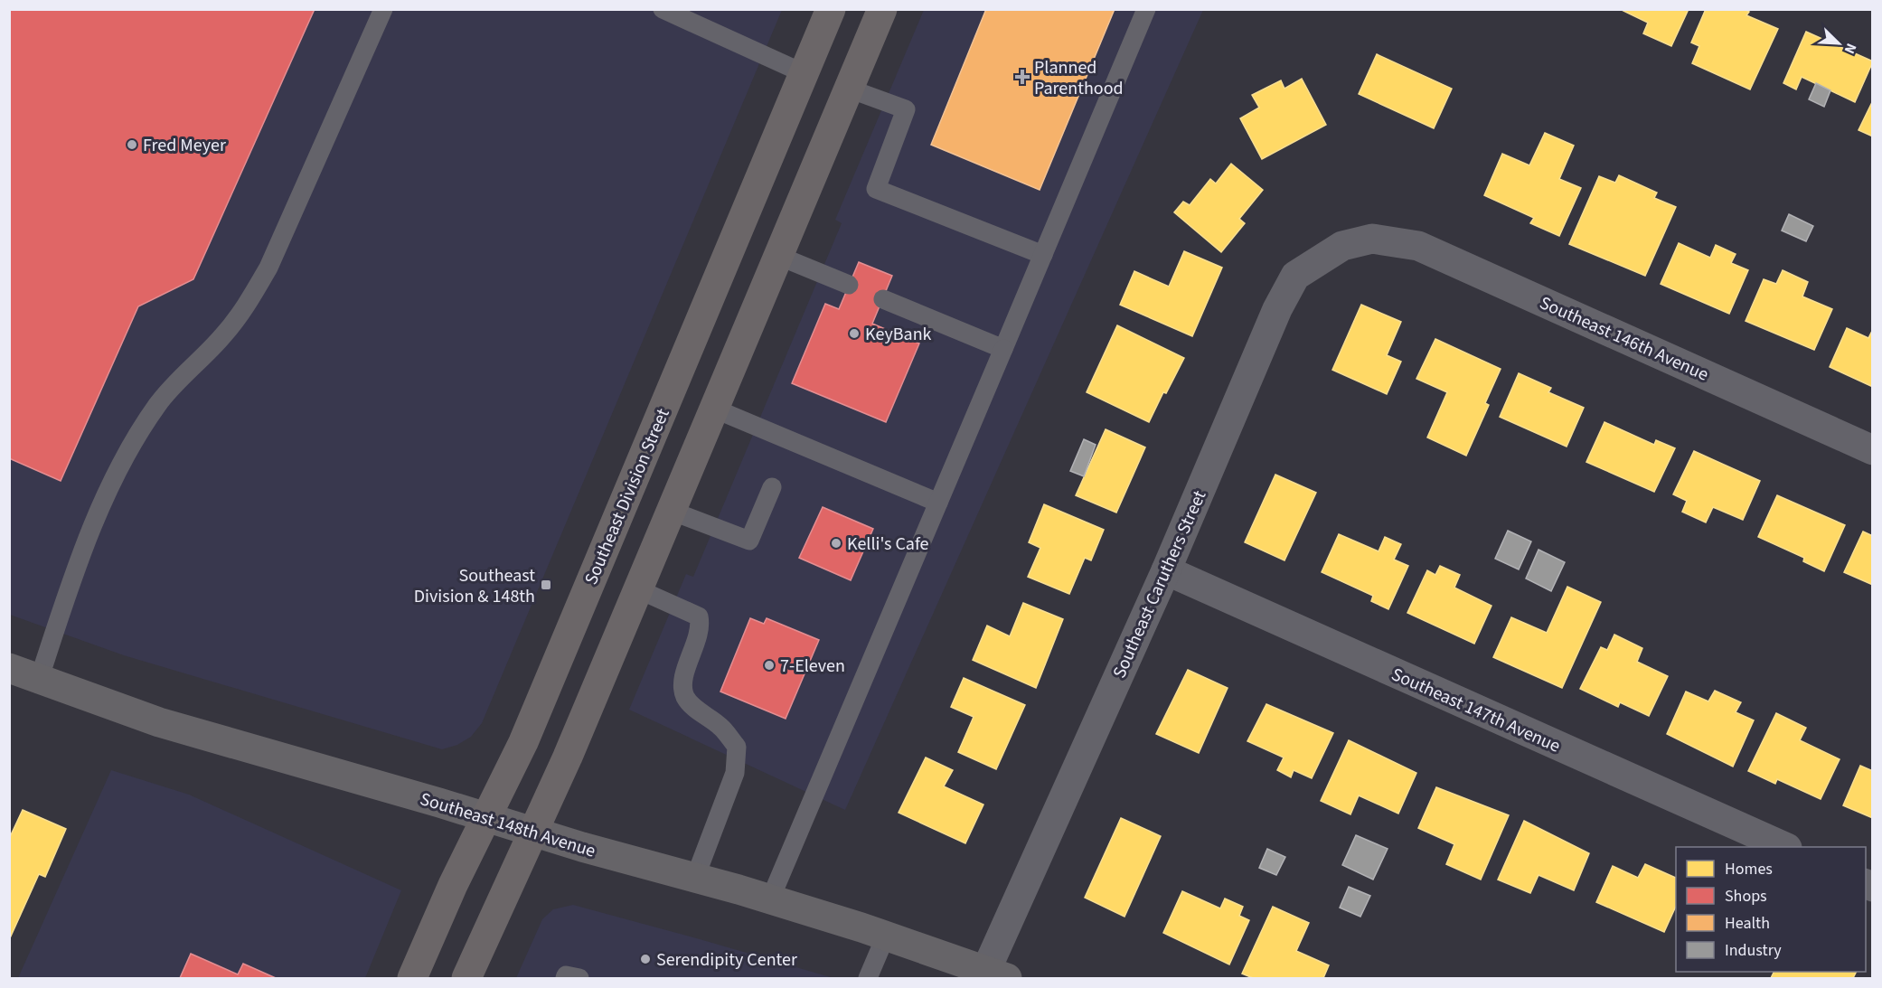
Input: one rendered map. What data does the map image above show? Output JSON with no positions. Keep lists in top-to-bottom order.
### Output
{
  "streets": {
    "main road": ["Southeast Division Street", "Southeast 148th Avenue"],
    "street": ["Southeast 146th Avenue", "Southeast Caruthers Street", "Southeast 147th Avenue"]
  },
  "crossings": [
    ["Southeast 146th Avenue", "Southeast Caruthers Street"],
    ["Southeast Division Street", "Southeast 148th Avenue"],
    ["Southeast Caruthers Street", "Southeast 147th Avenue"],
    ["Southeast Caruthers Street", "Southeast 148th Avenue"]
  ],
  "places": {
    "health": ["Planned Parenthood"],
    "other": [
      "Fred Meyer",
      "KeyBank",
      "Kelli's Cafe",
      "7-Eleven",
      "Serendipity Center"
    ],
    "transit": ["Southeast Division & 148th"]
  },
  "legend": [
    "Homes",
    "Shops",
    "Health",
    "Industry"
  ],
  "north": "bottom right"
}
